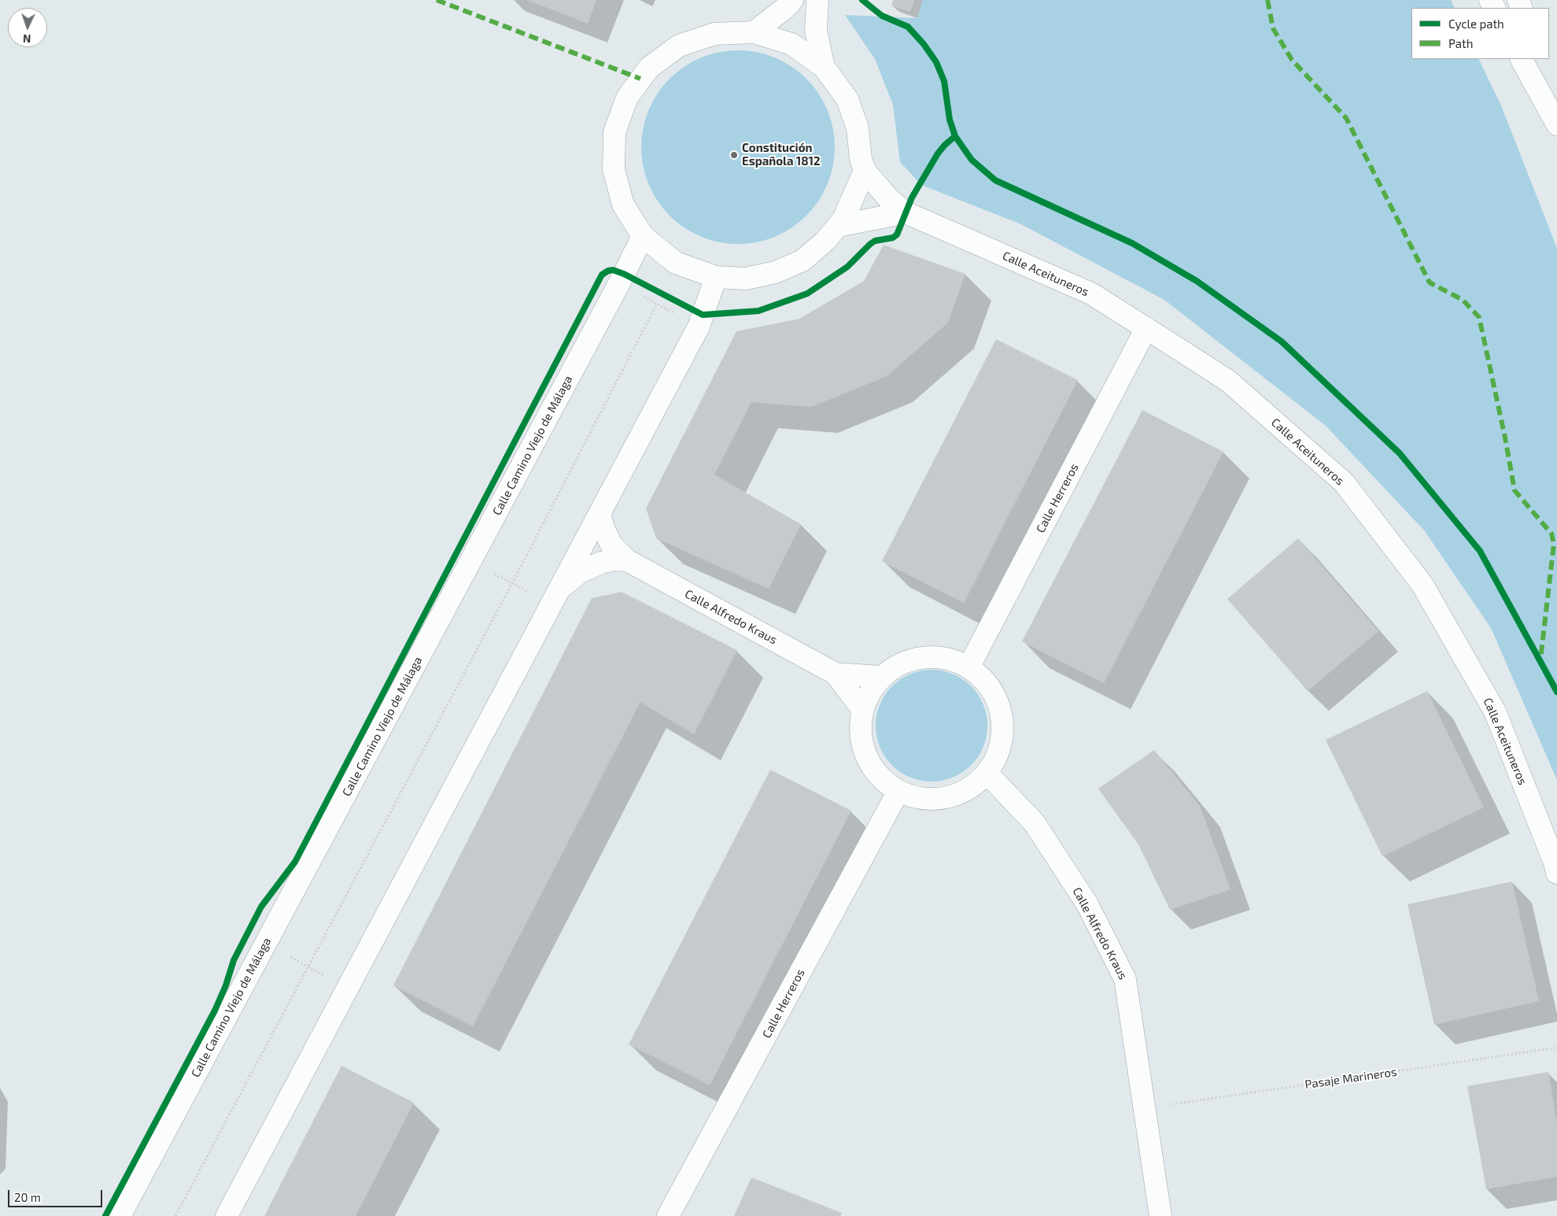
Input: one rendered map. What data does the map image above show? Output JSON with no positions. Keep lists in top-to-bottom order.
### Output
{
  "streets": {
    "street": [
      "Calle Aceituneros",
      "Calle Camino Viejo de Málaga",
      "Calle Herreros",
      "Calle Alfredo Kraus"
    ],
    "path": ["Pasaje Marineros"]
  },
  "crossings": [
    ["Calle Aceituneros", "Calle Herreros"],
    ["Calle Alfredo Kraus", "Pasaje Marineros"]
  ],
  "places": ["Constitución Española 1812"],
  "legend": ["Cycle path", "Path"],
  "scale_bar": "20 m",
  "north": "bottom"
}
